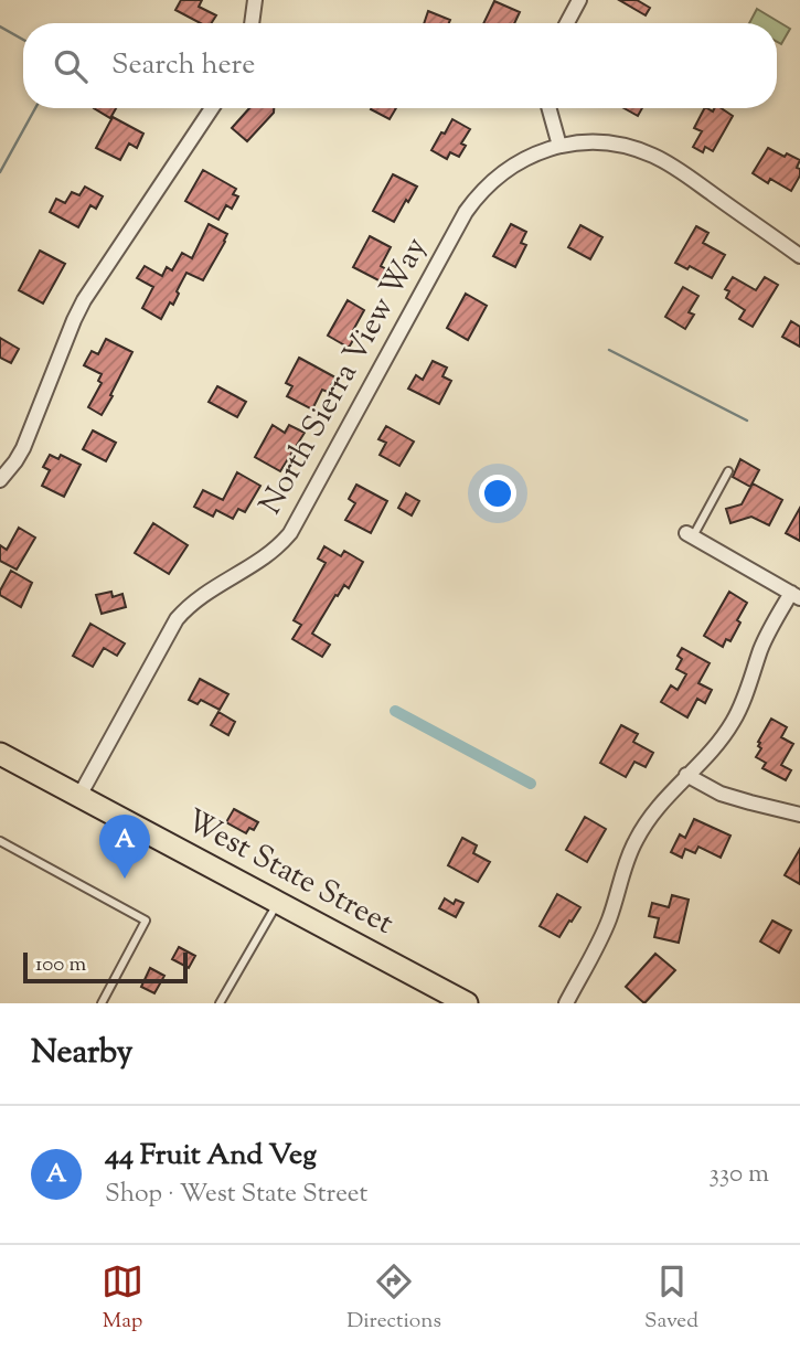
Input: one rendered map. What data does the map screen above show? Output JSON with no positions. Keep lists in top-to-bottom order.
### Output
{
  "streets": {
    "main road": ["West State Street"],
    "street": ["North Sierra View Way"]
  },
  "crossings": [
    ["North Sierra View Way", "West State Street"]
  ],
  "scale_bar": "100 m",
  "page": {
    "search": "Search here",
    "pins": "A",
    "scale": "100 m",
    "heading": "Nearby",
    "list": [
      {
        "mark": "A",
        "name": "44 Fruit And Veg",
        "note": "Shop · West State Street",
        "value": "330 m"
      }
    ],
    "nav": ["Map", "Directions", "Saved"]
  }
}
